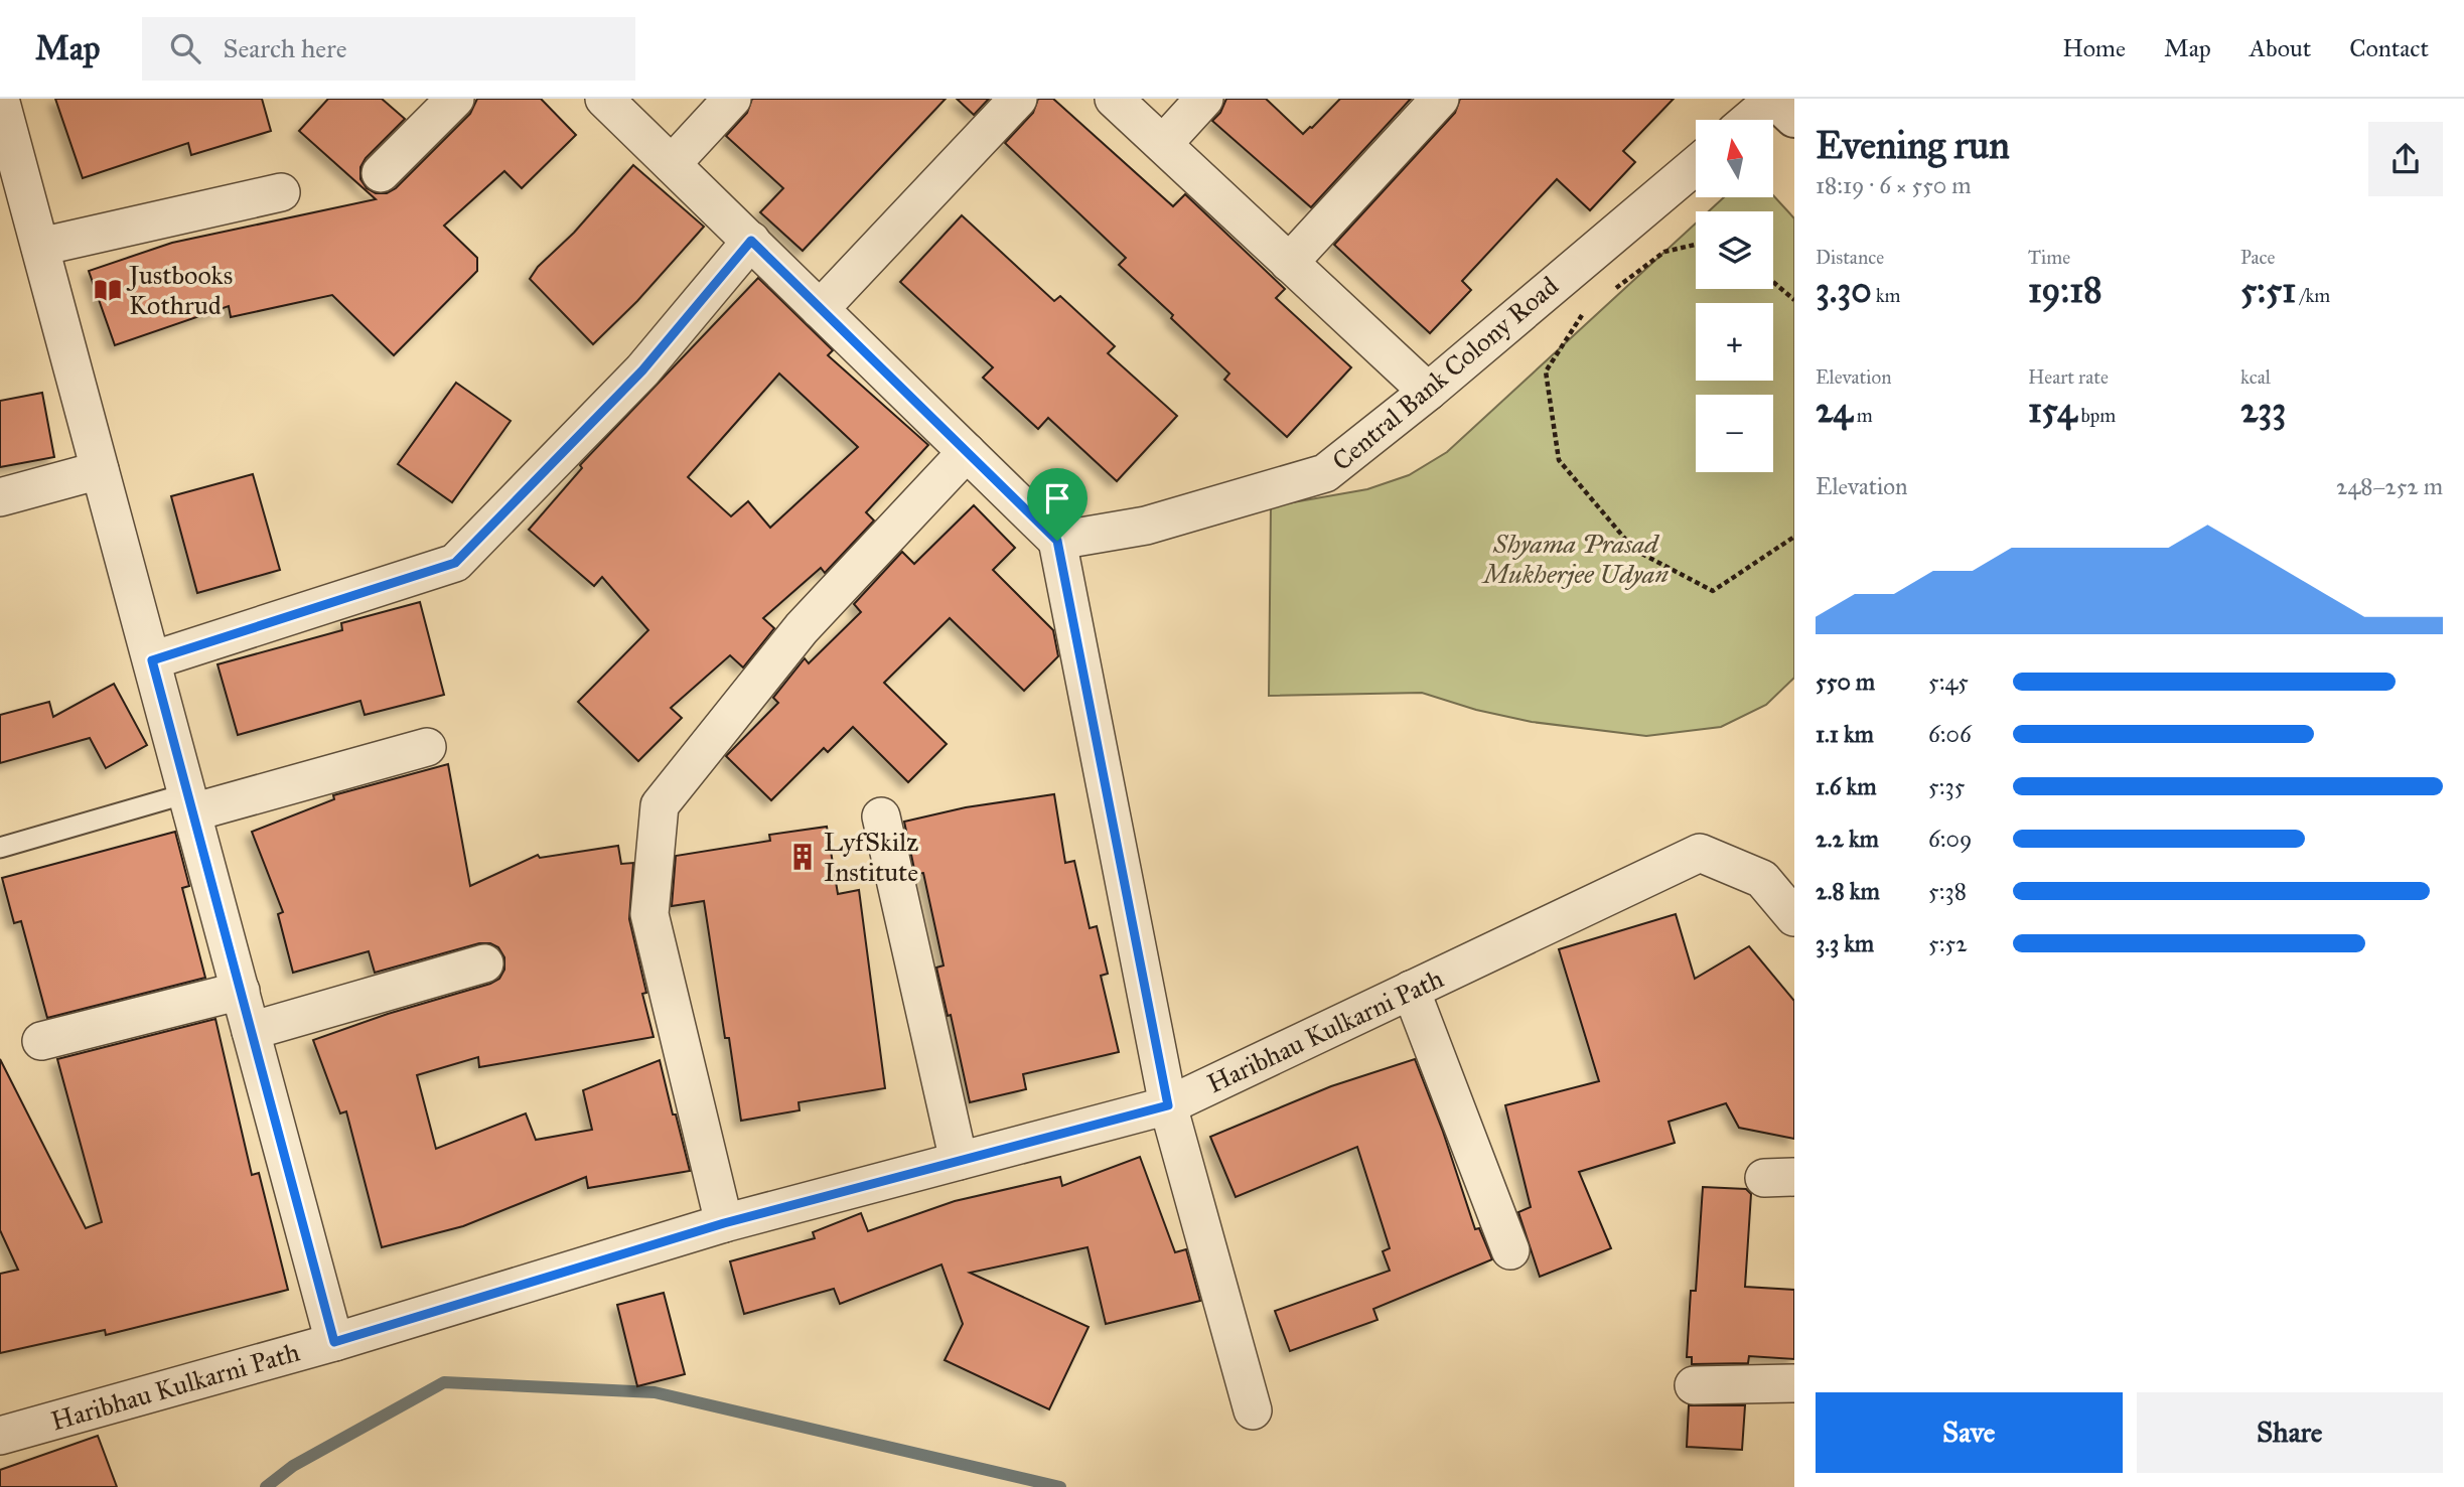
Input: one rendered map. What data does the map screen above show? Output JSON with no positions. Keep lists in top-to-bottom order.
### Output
{
  "streets": {
    "street": ["Central Bank Colony Road", "Haribhau Kulkarni Path"]
  },
  "parks": ["Shyama Prasad Mukherjee Udyan"],
  "places": {
    "library": ["Justbooks Kothrud"],
    "building": ["LyfSkilz Institute"]
  },
  "north": "top",
  "page": {
    "header": "Map",
    "search": "Search here",
    "nav": [
      "Home",
      "Map",
      "About",
      "Contact"
    ],
    "heading": ["Evening run", "18:19 · 6 × 550 m"],
    "map_buttons": ["+", "−"],
    "stats": [
      ["Distance", "3.30 km"],
      ["Time", "19:18"],
      ["Pace", "5:51 /km"],
      ["Elevation", "24 m"],
      ["Heart rate", "154 bpm"],
      ["kcal", "233"]
    ],
    "chart": ["Elevation", "248–252 m"],
    "list": [
      {
        "name": "550 m",
        "note": "5:45"
      },
      {
        "name": "1.1 km",
        "note": "6:06"
      },
      {
        "name": "1.6 km",
        "note": "5:35"
      },
      {
        "name": "2.2 km",
        "note": "6:09"
      },
      {
        "name": "2.8 km",
        "note": "5:38"
      },
      {
        "name": "3.3 km",
        "note": "5:52"
      }
    ],
    "buttons": ["Save", "Share"]
  }
}
